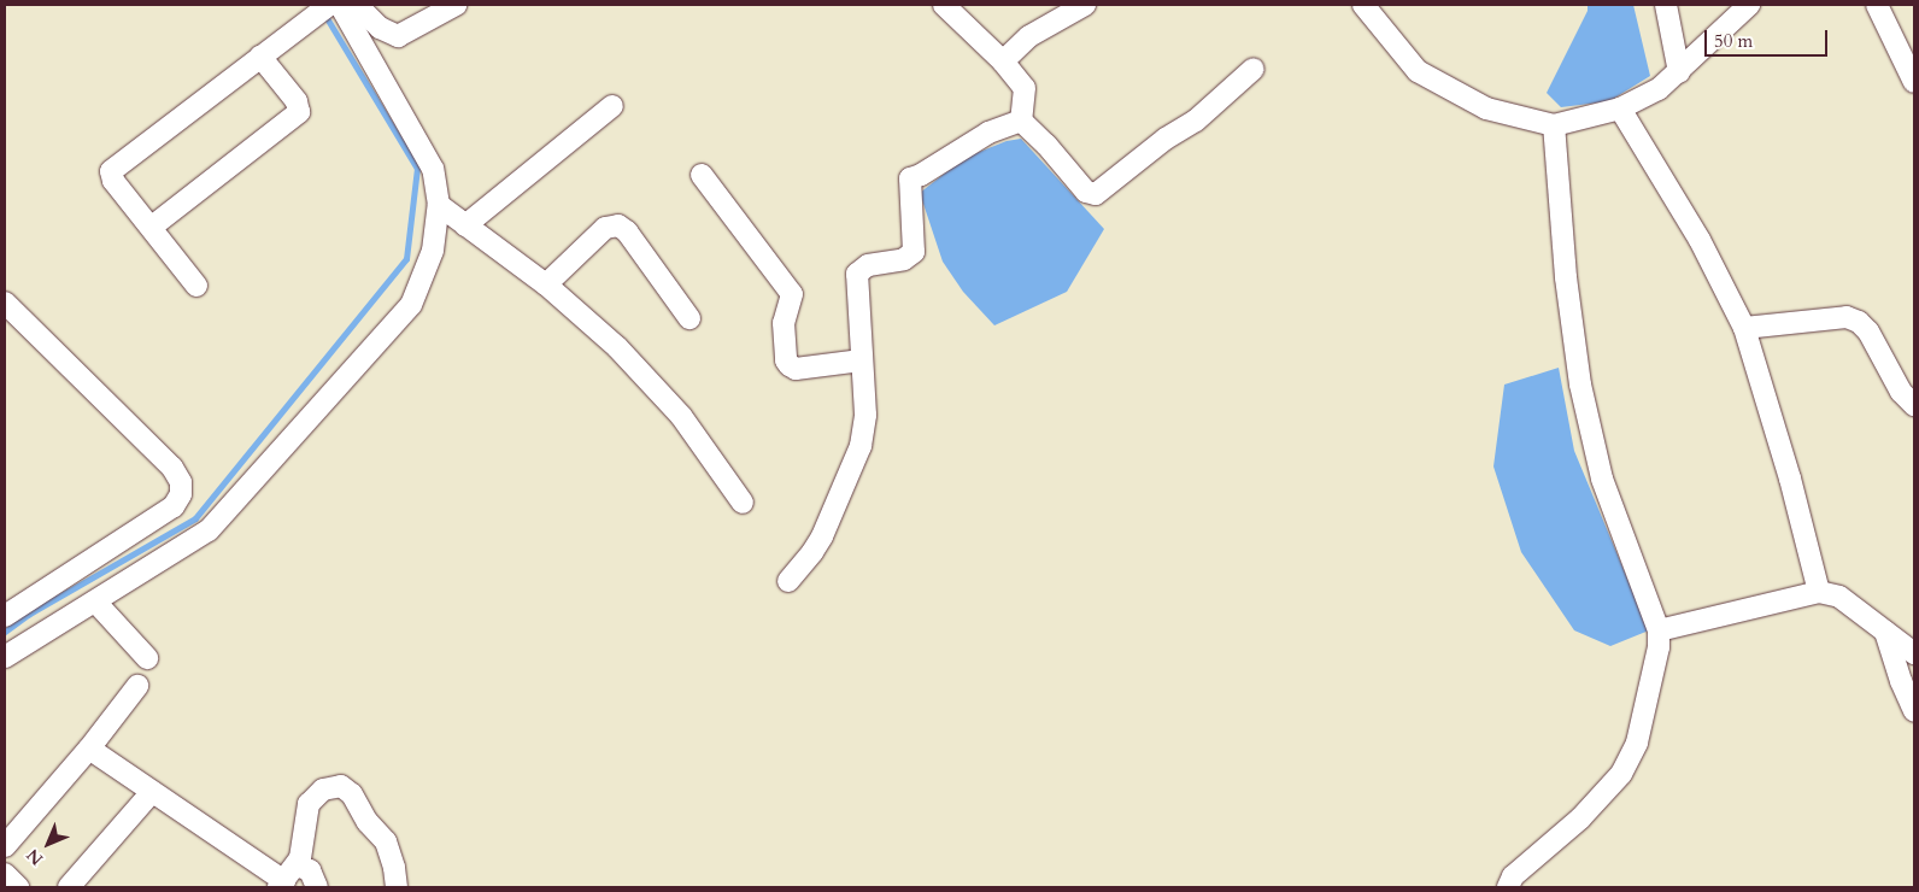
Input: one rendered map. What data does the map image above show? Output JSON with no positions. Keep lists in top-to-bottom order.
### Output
{
  "scale_bar": "50 m",
  "north": "bottom left"
}
